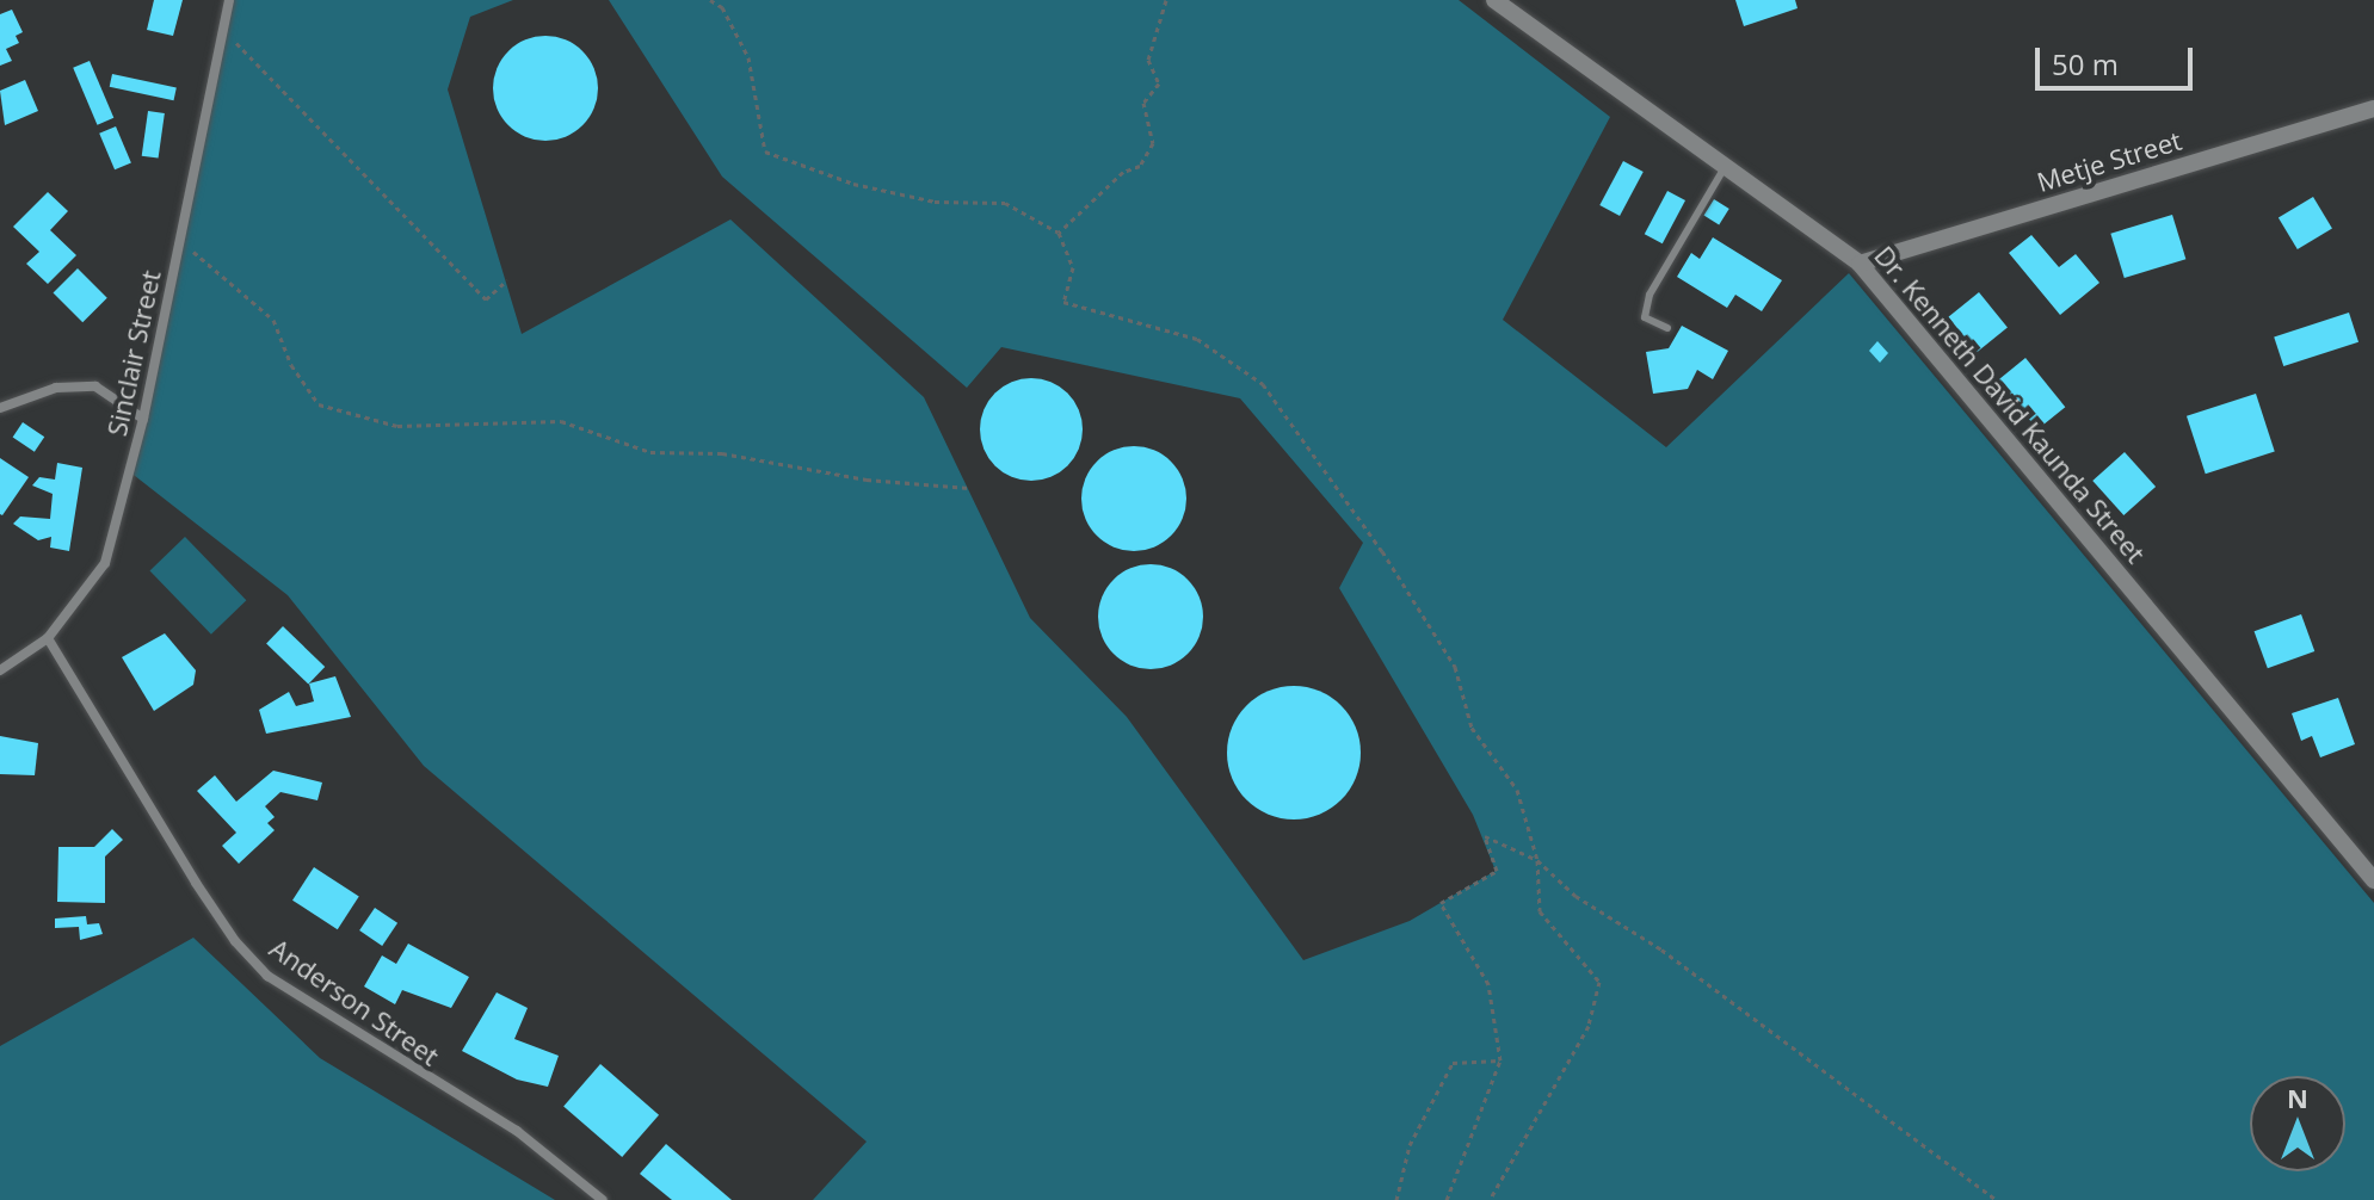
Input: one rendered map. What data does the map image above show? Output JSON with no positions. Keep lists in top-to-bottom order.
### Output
{
  "streets": {
    "street": [
      "Metje Street",
      "Sinclair Street",
      "Dr. Kenneth David Kaunda Street",
      "Anderson Street"
    ]
  },
  "crossings": [
    ["Metje Street", "Dr. Kenneth David Kaunda Street"],
    ["Sinclair Street", "Anderson Street"]
  ],
  "scale_bar": "50 m",
  "north": "top"
}
